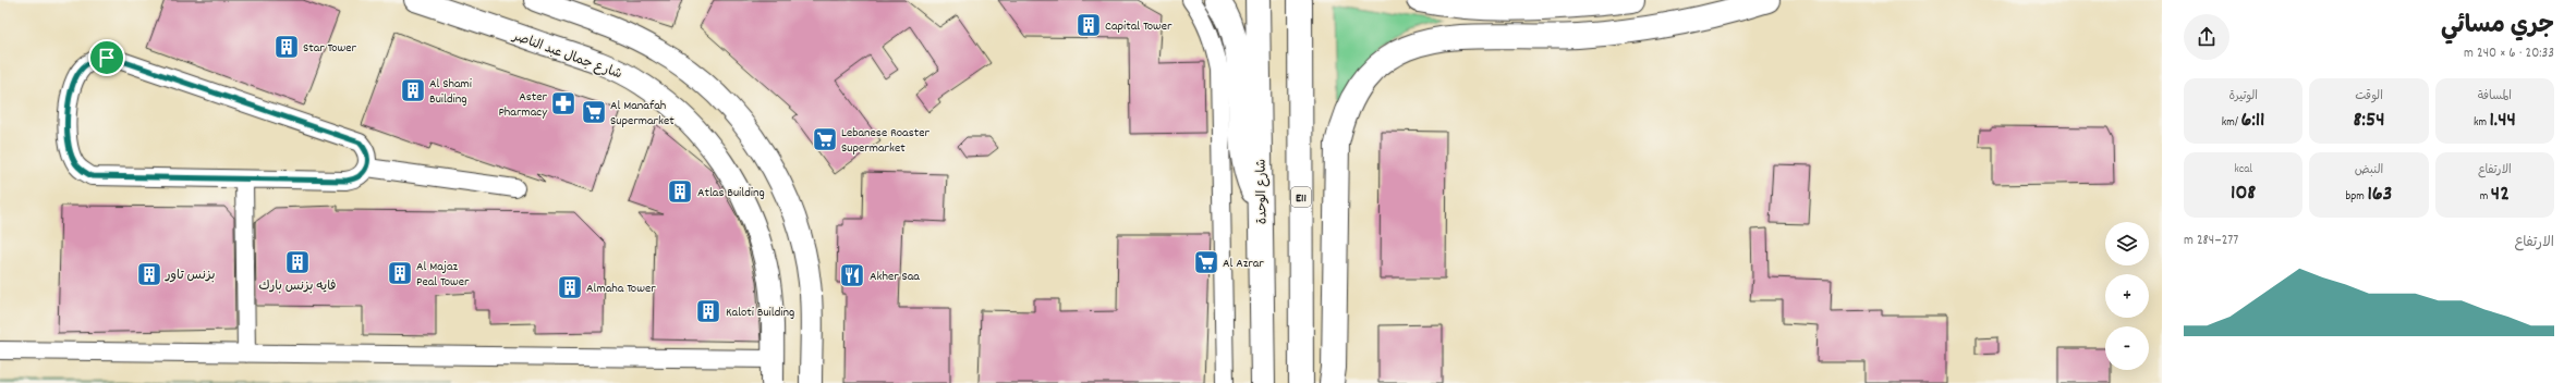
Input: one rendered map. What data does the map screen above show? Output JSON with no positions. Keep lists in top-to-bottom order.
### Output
{
  "streets": {
    "main road": ["شارع الوحدة", "E11"],
    "street": ["شارع جمال عبد الناصر"]
  },
  "places": {
    "building": [
      "Capital Tower",
      "Star Tower",
      "Al Shami Building",
      "Atlas Building",
      "فايه بزنس بارك",
      "Al Majaz Peal Tower",
      "بزنس تاور",
      "Almaha Tower",
      "Kaloti Building"
    ],
    "pharmacy": ["Aster Pharmacy"],
    "supermarket": ["Al Manafah Supermarket", "Lebanese Roaster Supermarket", "Al Azrar"],
    "restaurant": ["Akher Saa"]
  },
  "page": {
    "heading": ["جري مسائي", "20:33 · 6 × 240 m"],
    "stats": [
      ["المسافة", "1.44 km"],
      ["الوقت", "8:54"],
      ["الوتيرة", "6:11 /km"],
      ["الارتفاع", "42 m"],
      ["النبض", "163 bpm"],
      ["kcal", "108"]
    ],
    "chart": ["الارتفاع", "277–284 m"],
    "map_buttons": ["+", "−"]
  }
}
